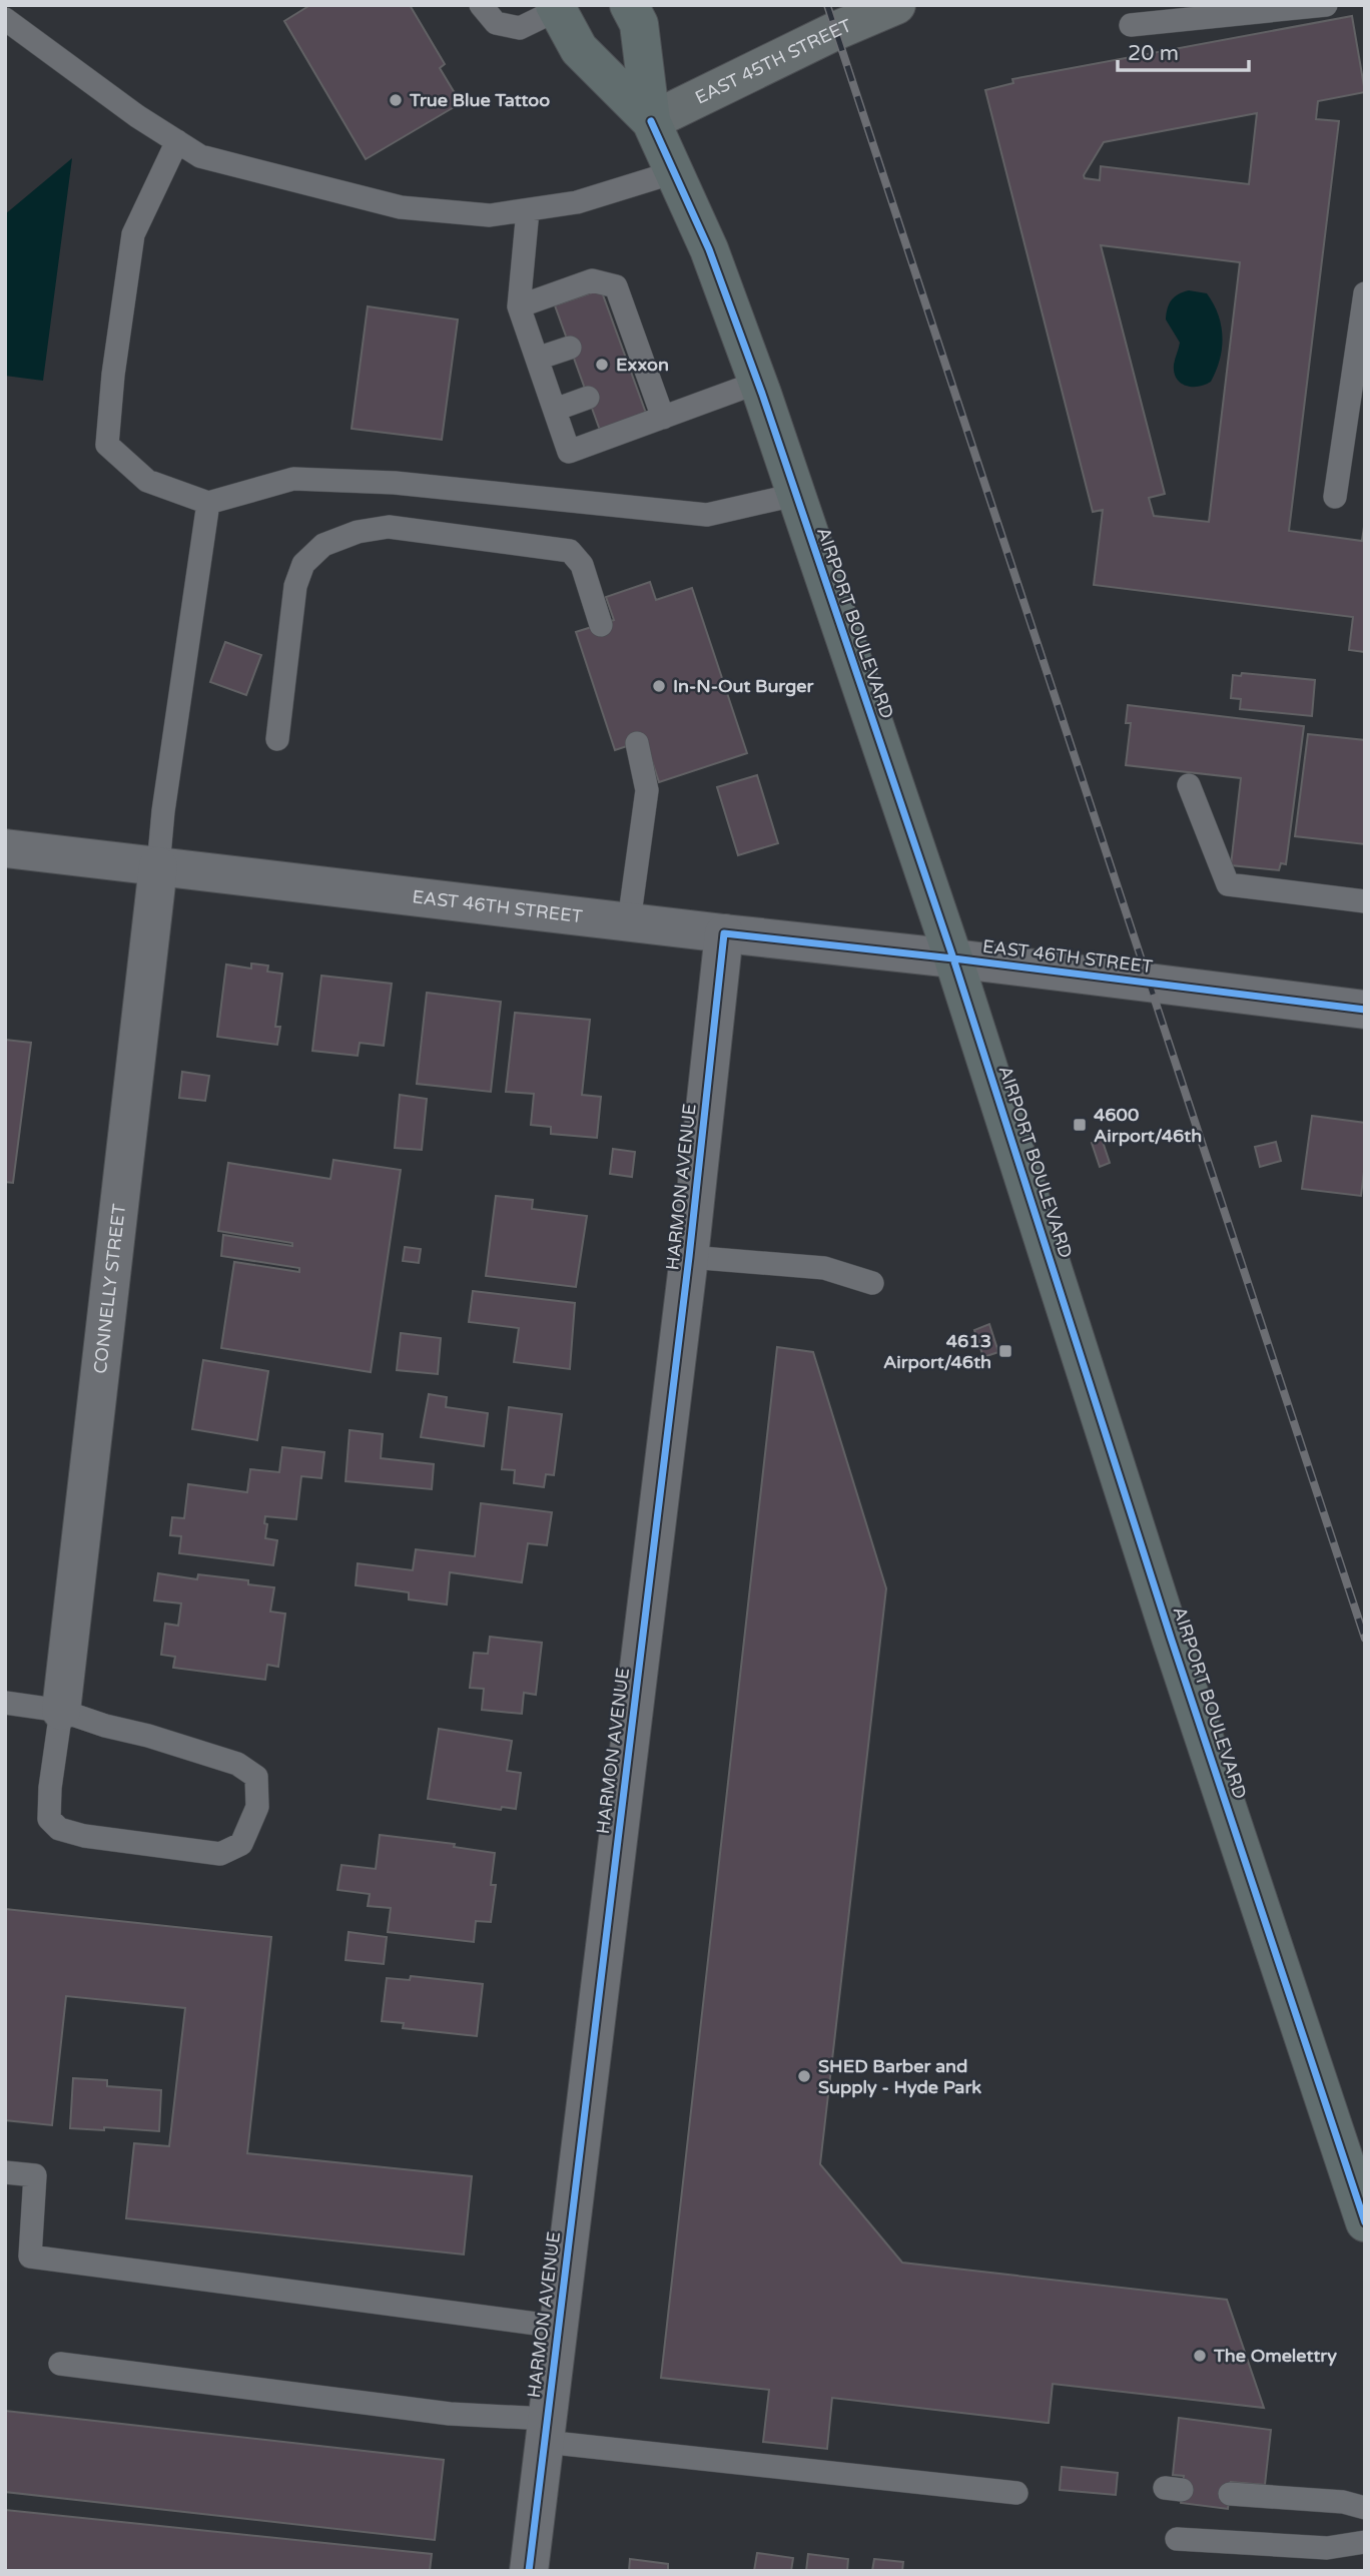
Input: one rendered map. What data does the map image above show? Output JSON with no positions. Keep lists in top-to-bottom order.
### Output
{
  "streets": {
    "main road": ["EAST 45TH STREET", "AIRPORT BOULEVARD"],
    "street": ["EAST 46TH STREET", "HARMON AVENUE", "CONNELLY STREET"]
  },
  "crossings": [
    ["EAST 45TH STREET", "AIRPORT BOULEVARD"],
    ["AIRPORT BOULEVARD", "EAST 46TH STREET"],
    ["EAST 46TH STREET", "HARMON AVENUE"],
    ["EAST 46TH STREET", "CONNELLY STREET"]
  ],
  "places": {
    "other": [
      "True Blue Tattoo",
      "Exxon",
      "In-N-Out Burger",
      "SHED Barber and Supply - Hyde Park",
      "The Omelettry"
    ],
    "transit": ["4600 Airport/46th", "4613 Airport/46th"]
  },
  "scale_bar": "20 m"
}
